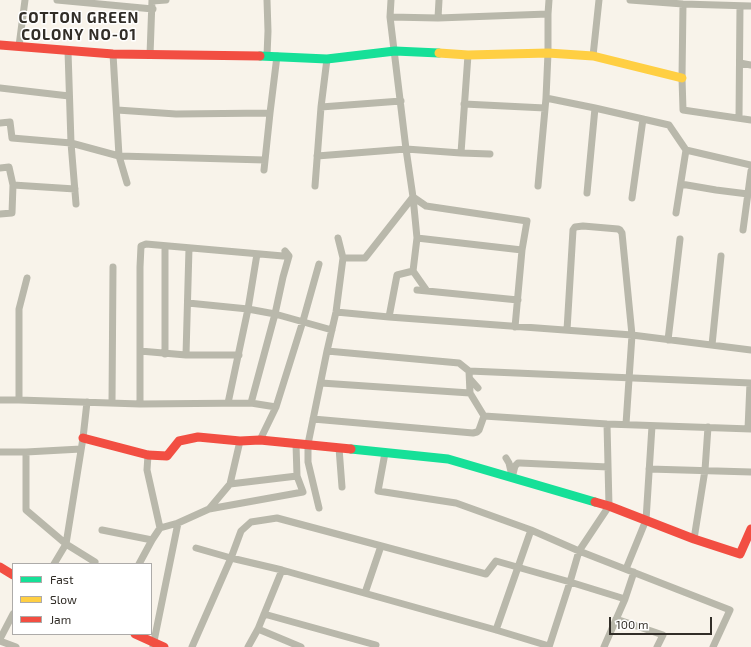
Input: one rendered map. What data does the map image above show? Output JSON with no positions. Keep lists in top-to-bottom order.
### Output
{
  "districts": ["COTTON GREEN COLONY NO-01"],
  "legend": ["Fast", "Slow", "Jam"],
  "scale_bar": "100 m"
}
